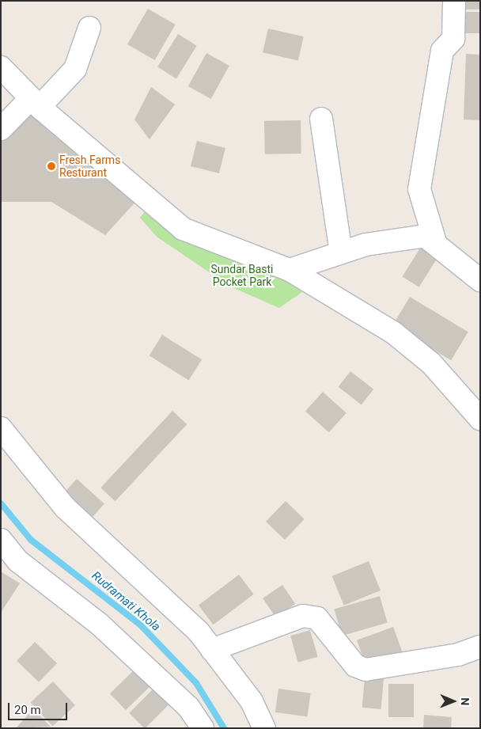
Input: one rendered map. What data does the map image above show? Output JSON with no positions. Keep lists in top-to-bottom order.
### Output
{
  "water": ["Rudramati Khola"],
  "parks": ["Sundar Basti Pocket Park"],
  "places": ["Fresh Farms Resturant"],
  "scale_bar": "20 m",
  "north": "right"
}
